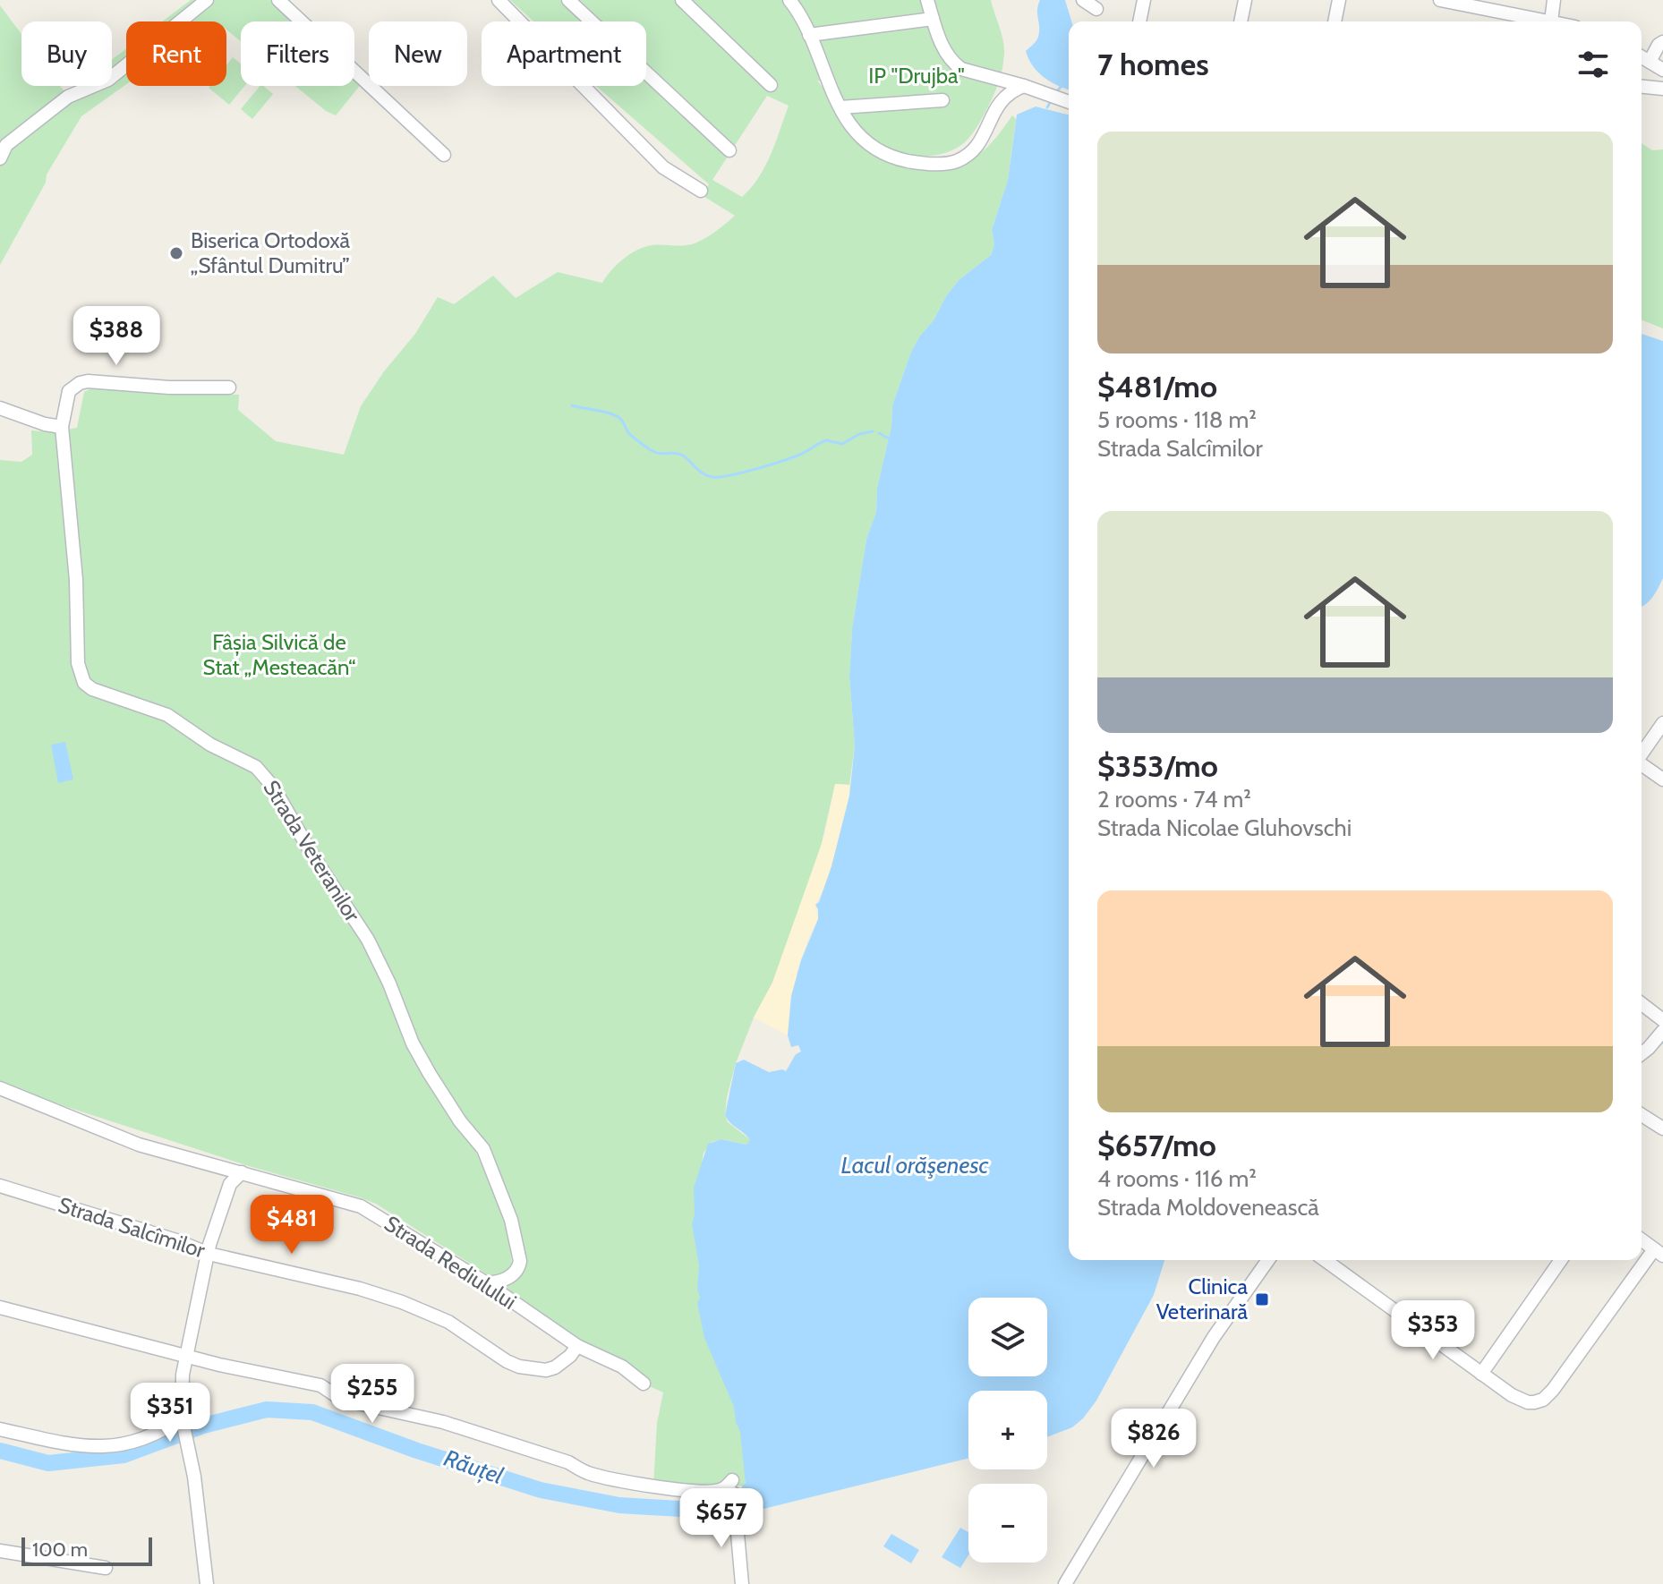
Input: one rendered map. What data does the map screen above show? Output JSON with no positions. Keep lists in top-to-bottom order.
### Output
{
  "streets": {
    "street": ["Strada Veteranilor", "Strada Salcîmilor", "Strada Rediulului"]
  },
  "crossings": [
    ["Strada Veteranilor", "Strada Rediulului"],
    ["Strada Salcîmilor", "Strada Rediulului"]
  ],
  "water": ["Lacul orăşenesc", "Răuțel"],
  "parks": ["IP \"Drujba\"", "Fâșia Silvică de Stat „Mesteacăn“"],
  "places": {
    "other": ["Biserica Ortodoxă „Sfântul Dumitru”"],
    "transit": ["Clinica Veterinară"]
  },
  "scale_bar": "100 m",
  "page": {
    "chip": [
      "Buy",
      "Rent",
      "Filters",
      "New",
      "Apartment"
    ],
    "heading": "7 homes",
    "list": [
      {
        "name": "$481/mo",
        "note": "5 rooms · 118 m² · Strada Salcîmilor"
      },
      {
        "name": "$353/mo",
        "note": "2 rooms · 74 m² · Strada Nicolae Gluhovschi"
      },
      {
        "name": "$657/mo",
        "note": "4 rooms · 116 m² · Strada Moldovenească"
      }
    ],
    "price": [
      "$388",
      "$481",
      "$353",
      "$255",
      "$351",
      "$826",
      "$657"
    ],
    "map_buttons": ["+", "−"],
    "scale": "100 m"
  }
}
